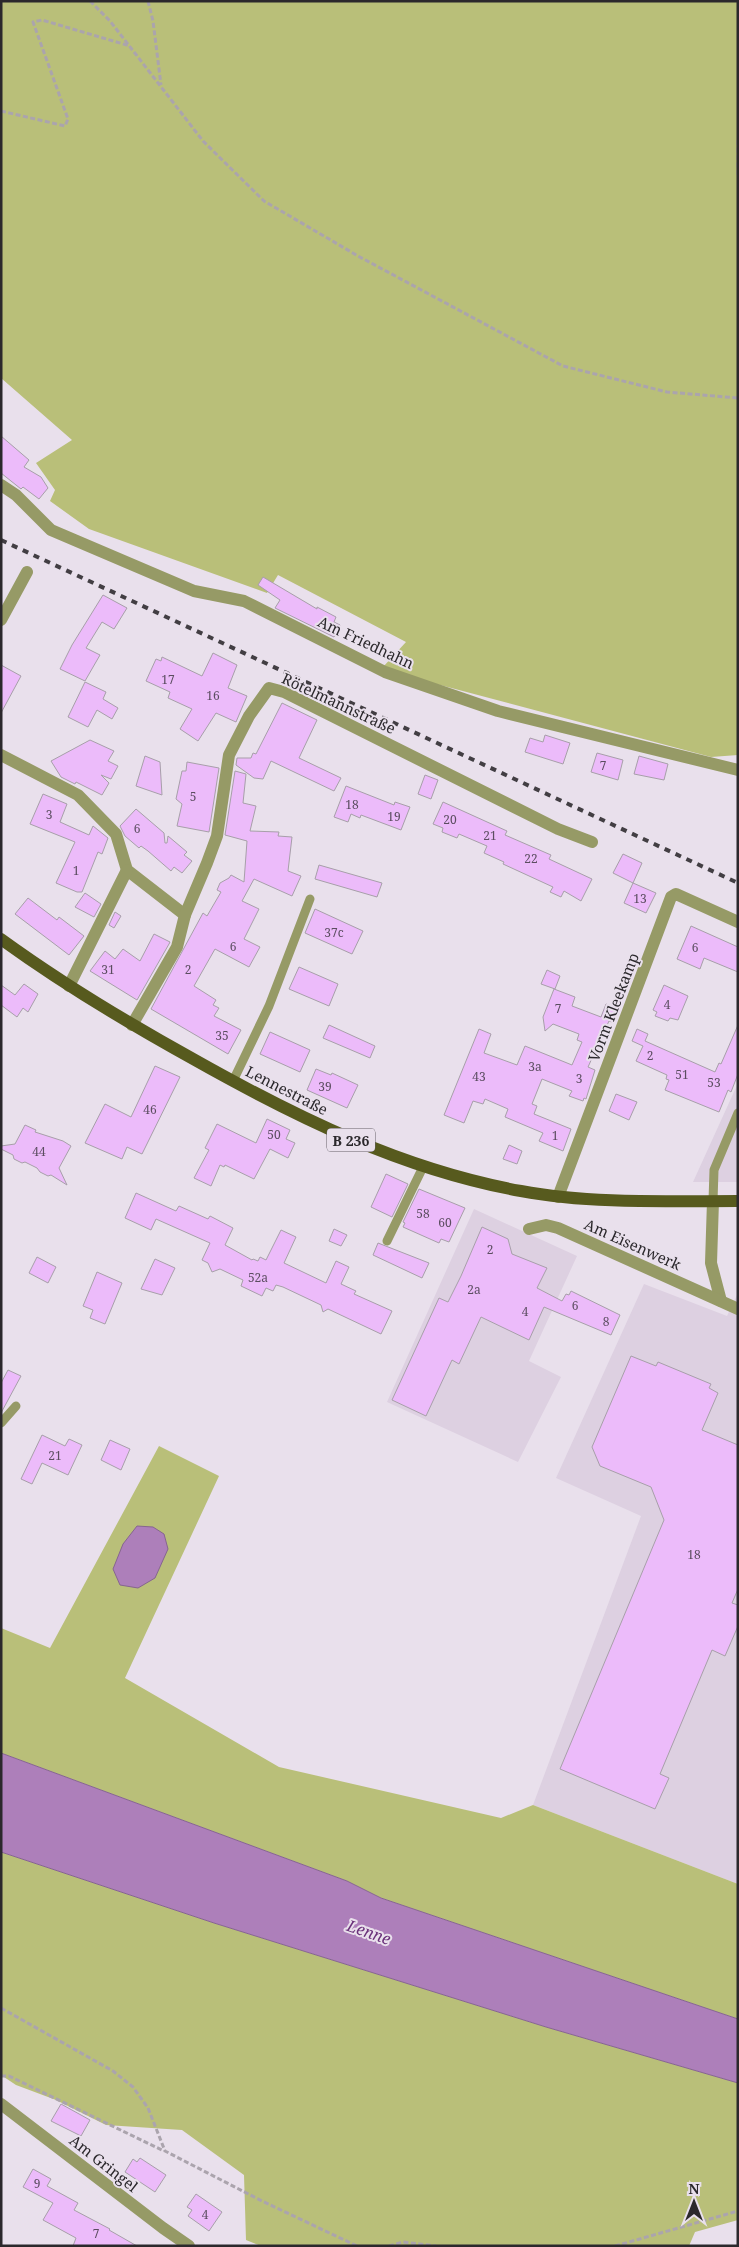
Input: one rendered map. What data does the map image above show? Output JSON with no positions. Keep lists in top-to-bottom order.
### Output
{
  "streets": {
    "main road": ["Lennestraße", "B 236"],
    "street": [
      "Am Friedhahn",
      "Rötelmannstraße",
      "Vorm Kleekamp",
      "Am Eisenwerk",
      "Am Gringel"
    ]
  },
  "crossings": [
    ["Rötelmannstraße", "Lennestraße"],
    ["Vorm Kleekamp", "Lennestraße"]
  ],
  "water": ["Lenne"],
  "house_numbers": [
    "17",
    "16",
    "7",
    "5",
    "18",
    "3",
    "19",
    "20",
    "6",
    "21",
    "22",
    "1",
    "13",
    "37c",
    "6",
    "6",
    "31",
    "2",
    "4",
    "7",
    "35",
    "2",
    "3a",
    "51",
    "43",
    "3",
    "53",
    "39",
    "46",
    "50",
    "1",
    "44",
    "58",
    "60",
    "2",
    "52a",
    "2a",
    "6",
    "4",
    "8",
    "21",
    "18",
    "9",
    "4",
    "7"
  ],
  "north": "top"
}
